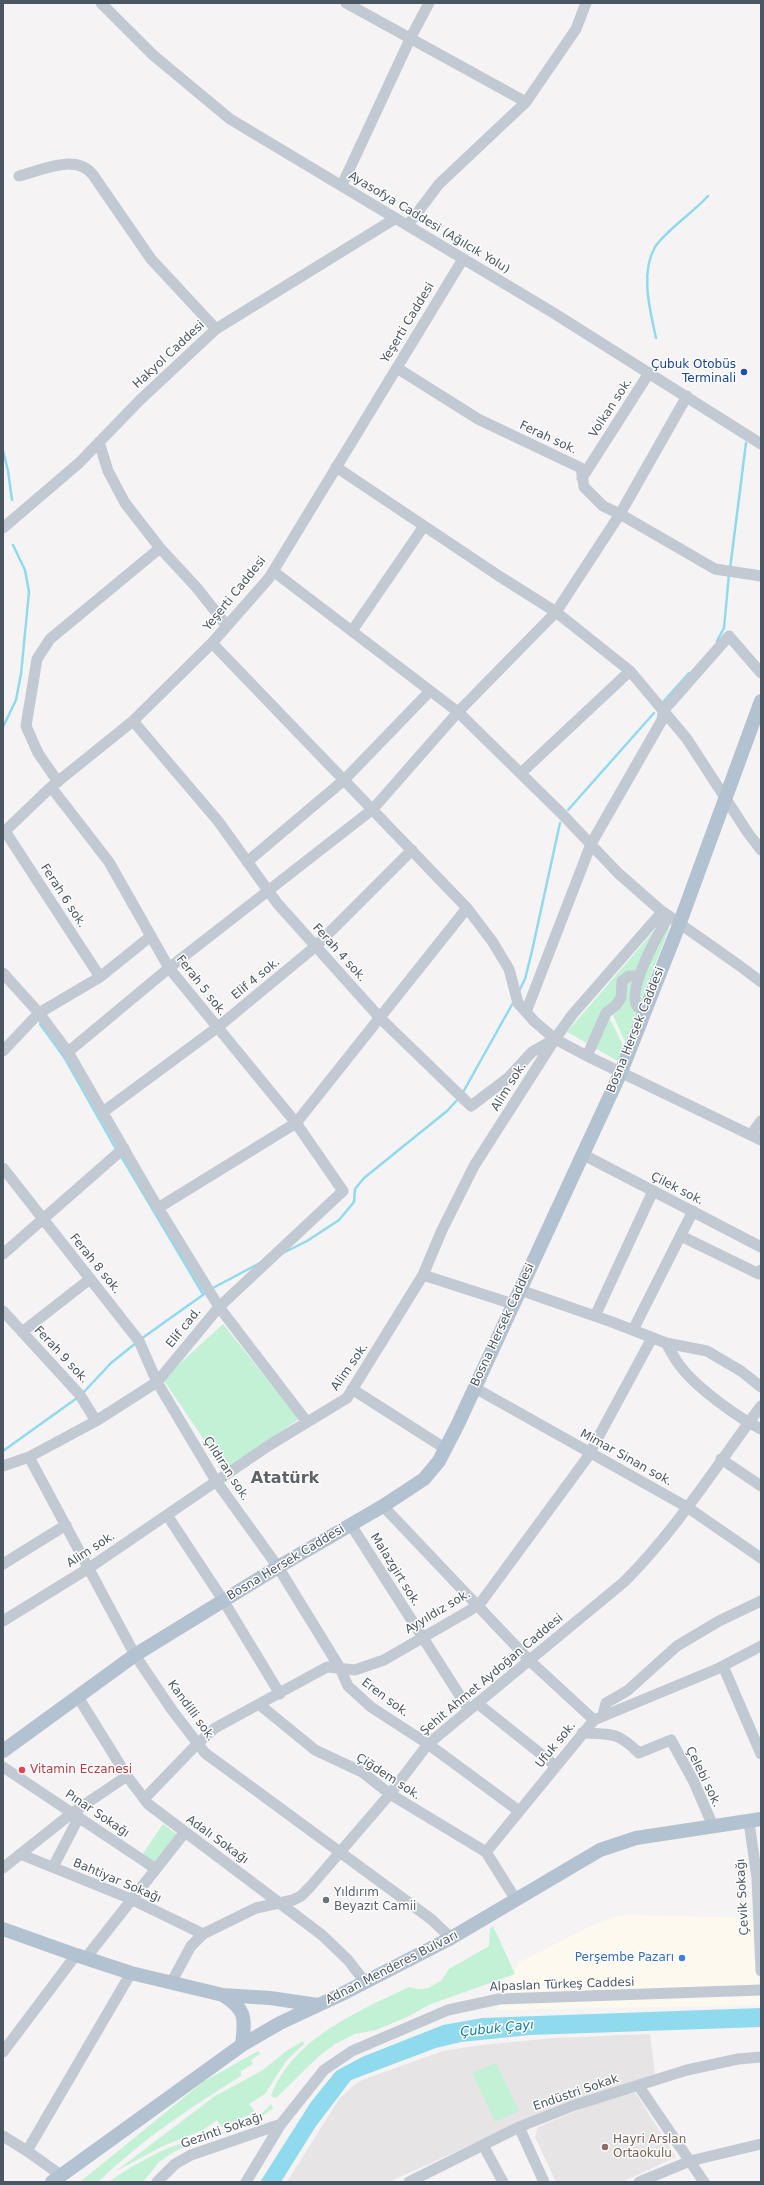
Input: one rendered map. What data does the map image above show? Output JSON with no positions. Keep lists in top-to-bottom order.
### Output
{
  "streets": {
    "main road": ["Bosna Hersek Caddesi", "Adnan Menderes Bulvarı"],
    "street": [
      "Ayasofya Caddesi (Ağılcık Yolu)",
      "Yeşerti Caddesi",
      "Hakyol Caddesi",
      "Volkan sok.",
      "Ferah sok.",
      "Ferah 6 sok.",
      "Ferah 4 sok.",
      "Elif 4 sok.",
      "Ferah 5 sok.",
      "Alim sok.",
      "Çilek sok.",
      "Ferah 8 sok.",
      "Elif cad.",
      "Ferah 9 sok.",
      "Mimar Sinan sok.",
      "Çıldıran sok.",
      "Malazgirt sok.",
      "Ayyıldız sok.",
      "Şehit Ahmet Aydoğan Caddesi",
      "Eren sok.",
      "Kandilli sok.",
      "Ufuk sok.",
      "Çiğdem sok.",
      "Çelebi sok.",
      "Pınar Sokağı",
      "Adalı Sokağı",
      "Bahtiyar Sokağı",
      "Çevik Sokağı",
      "Alpaslan Türkeş Caddesi",
      "Endüstri Sokak",
      "Gezinti Sokağı"
    ]
  },
  "crossings": [
    ["Ayasofya Caddesi (Ağılcık Yolu)", "Yeşerti Caddesi"],
    ["Ayasofya Caddesi (Ağılcık Yolu)", "Hakyol Caddesi"],
    ["Ayasofya Caddesi (Ağılcık Yolu)", "Volkan sok."],
    ["Yeşerti Caddesi", "Ferah sok."],
    ["Yeşerti Caddesi", "Ferah 6 sok."],
    ["Yeşerti Caddesi", "Ferah 4 sok."],
    ["Yeşerti Caddesi", "Ferah 5 sok."],
    ["Volkan sok.", "Ferah sok."],
    ["Ferah 4 sok.", "Elif 4 sok."],
    ["Ferah 4 sok.", "Alim sok."],
    ["Elif 4 sok.", "Ferah 5 sok."],
    ["Ferah 5 sok.", "Elif cad."],
    ["Bosna Hersek Caddesi", "Çilek sok."],
    ["Bosna Hersek Caddesi", "Mimar Sinan sok."],
    ["Bosna Hersek Caddesi", "Çıldıran sok."],
    ["Bosna Hersek Caddesi", "Malazgirt sok."],
    ["Bosna Hersek Caddesi", "Eren sok."],
    ["Bosna Hersek Caddesi", "Kandilli sok."],
    ["Bosna Hersek Caddesi", "Adalı Sokağı"],
    ["Alim sok.", "Çıldıran sok."],
    ["Alim sok.", "Kandilli sok."],
    ["Ferah 8 sok.", "Elif cad."],
    ["Ferah 8 sok.", "Çıldıran sok."],
    ["Elif cad.", "Ferah 9 sok."],
    ["Elif cad.", "Çıldıran sok."],
    ["Elif cad.", "Kandilli sok."],
    ["Mimar Sinan sok.", "Ayyıldız sok."],
    ["Mimar Sinan sok.", "Şehit Ahmet Aydoğan Caddesi"],
    ["Çıldıran sok.", "Eren sok."],
    ["Malazgirt sok.", "Ayyıldız sok."],
    ["Malazgirt sok.", "Şehit Ahmet Aydoğan Caddesi"],
    ["Malazgirt sok.", "Ufuk sok."],
    ["Ayyıldız sok.", "Eren sok."],
    ["Ayyıldız sok.", "Kandilli sok."],
    ["Ayyıldız sok.", "Çiğdem sok."],
    ["Ayyıldız sok.", "Adalı Sokağı"],
    ["Şehit Ahmet Aydoğan Caddesi", "Eren sok."],
    ["Şehit Ahmet Aydoğan Caddesi", "Kandilli sok."],
    ["Şehit Ahmet Aydoğan Caddesi", "Çiğdem sok."],
    ["Şehit Ahmet Aydoğan Caddesi", "Adalı Sokağı"],
    ["Şehit Ahmet Aydoğan Caddesi", "Bahtiyar Sokağı"],
    ["Eren sok.", "Ufuk sok."],
    ["Kandilli sok.", "Adnan Menderes Bulvarı"],
    ["Ufuk sok.", "Çiğdem sok."],
    ["Ufuk sok.", "Çelebi sok."],
    ["Çelebi sok.", "Adnan Menderes Bulvarı"],
    ["Adalı Sokağı", "Adnan Menderes Bulvarı"],
    ["Çevik Sokağı", "Adnan Menderes Bulvarı"],
    ["Alpaslan Türkeş Caddesi", "Gezinti Sokağı"]
  ],
  "districts": ["Atatürk"],
  "water": ["Çubuk Çayı"],
  "places": [
    "Çubuk Otobüs Terminali",
    "Vitamin Eczanesi",
    "Yıldırım Beyazıt Camii",
    "Perşembe Pazarı",
    "Hayri Arslan Ortaokulu"
  ]
}
